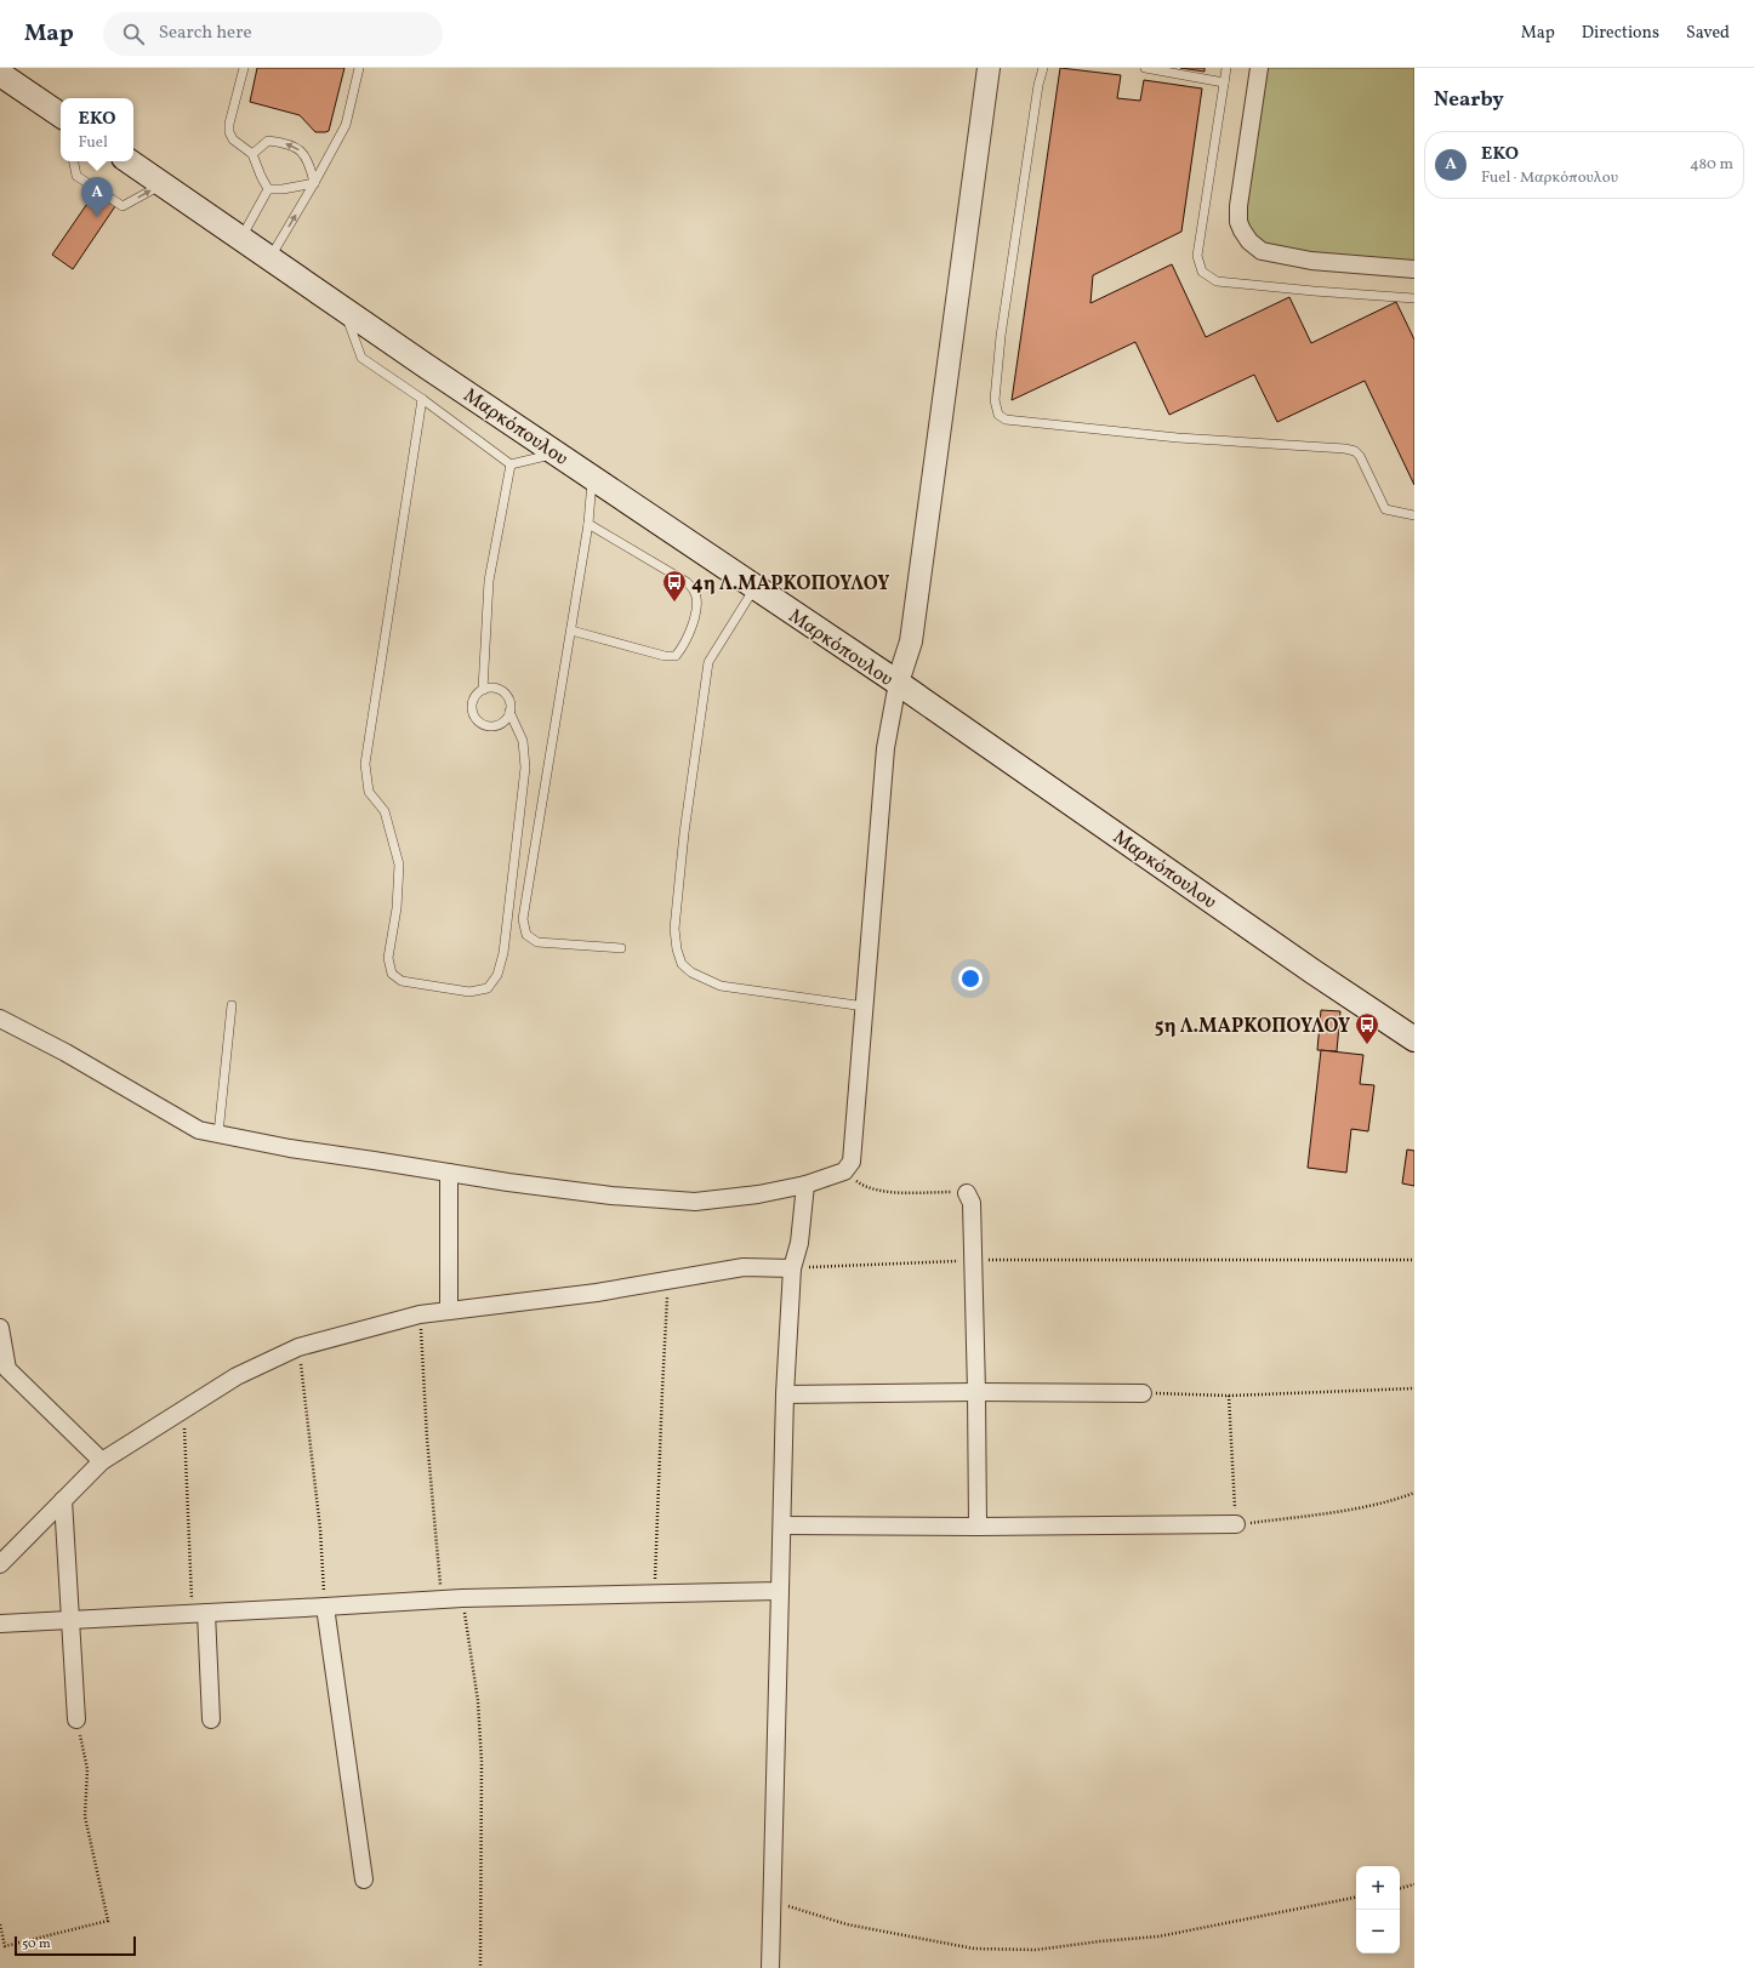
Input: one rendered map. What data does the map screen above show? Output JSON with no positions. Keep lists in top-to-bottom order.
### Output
{
  "streets": {
    "main road": ["Μαρκόπουλου"]
  },
  "places": {
    "bus stop": ["4η Λ.ΜΑΡΚΟΠΟΥΛΟΥ", "5η Λ.ΜΑΡΚΟΠΟΥΛΟΥ"]
  },
  "scale_bar": "50 m",
  "page": {
    "header": "Map",
    "search": "Search here",
    "nav": ["Map", "Directions", "Saved"],
    "heading": "Nearby",
    "popup": ["EKO", "Fuel"],
    "list": [
      {
        "mark": "A",
        "name": "EKO",
        "note": "Fuel · Μαρκόπουλου",
        "value": "480 m"
      }
    ],
    "pins": "A",
    "map_buttons": ["+", "−"],
    "scale": "50 m"
  }
}
